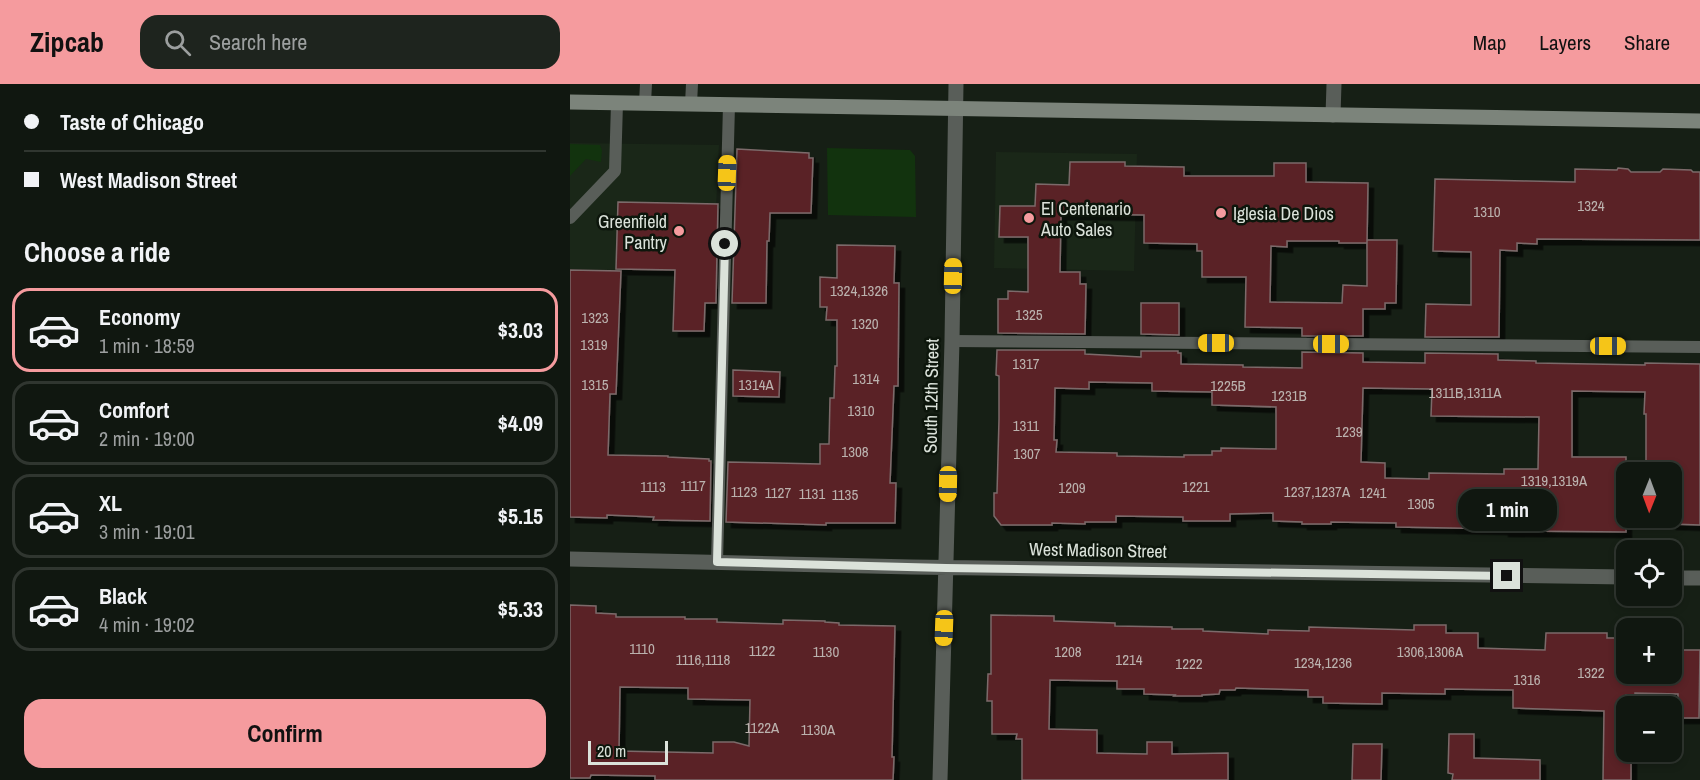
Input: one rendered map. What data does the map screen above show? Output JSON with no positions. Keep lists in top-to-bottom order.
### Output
{
  "streets": {
    "street": ["South 12th Street", "West Madison Street"]
  },
  "crossings": [
    ["South 12th Street", "West Madison Street"]
  ],
  "places": ["Iglesia De Dios", "El Centenario Auto Sales", "Greenfield Pantry"],
  "house_numbers": [
    "1324",
    "1310",
    "1324,1326",
    "1325",
    "1323",
    "1320",
    "1319",
    "1317",
    "1314",
    "1315",
    "1314A",
    "1225B",
    "1311B,1311A",
    "1231B",
    "1310",
    "1311",
    "1239",
    "1308",
    "1307",
    "1319,1319A",
    "1117",
    "1113",
    "1221",
    "1209",
    "1123",
    "1237,1237A",
    "1127",
    "1241",
    "1131",
    "1135",
    "1305",
    "1110",
    "1122",
    "1130",
    "1208",
    "1306,1306A",
    "1116,1118",
    "1214",
    "1234,1236",
    "1222",
    "1322",
    "1316",
    "1122A",
    "1130A"
  ],
  "scale_bar": "20 m",
  "north": "bottom",
  "page": {
    "header": "Zipcab",
    "search": "Search here",
    "nav": ["Map", "Layers", "Share"],
    "banner": ["Taste of Chicago", "West Madison Street"],
    "heading": "Choose a ride",
    "list": [
      {
        "name": "Economy",
        "note": "1 min · 18:59",
        "value": "$3.03"
      },
      {
        "name": "Comfort",
        "note": "2 min · 19:00",
        "value": "$4.09"
      },
      {
        "name": "XL",
        "note": "3 min · 19:01",
        "value": "$5.15"
      },
      {
        "name": "Black",
        "note": "4 min · 19:02",
        "value": "$5.33"
      }
    ],
    "map_buttons": ["+", "−"],
    "bubble": "1 min",
    "buttons": "Confirm",
    "scale": "20 m"
  }
}
